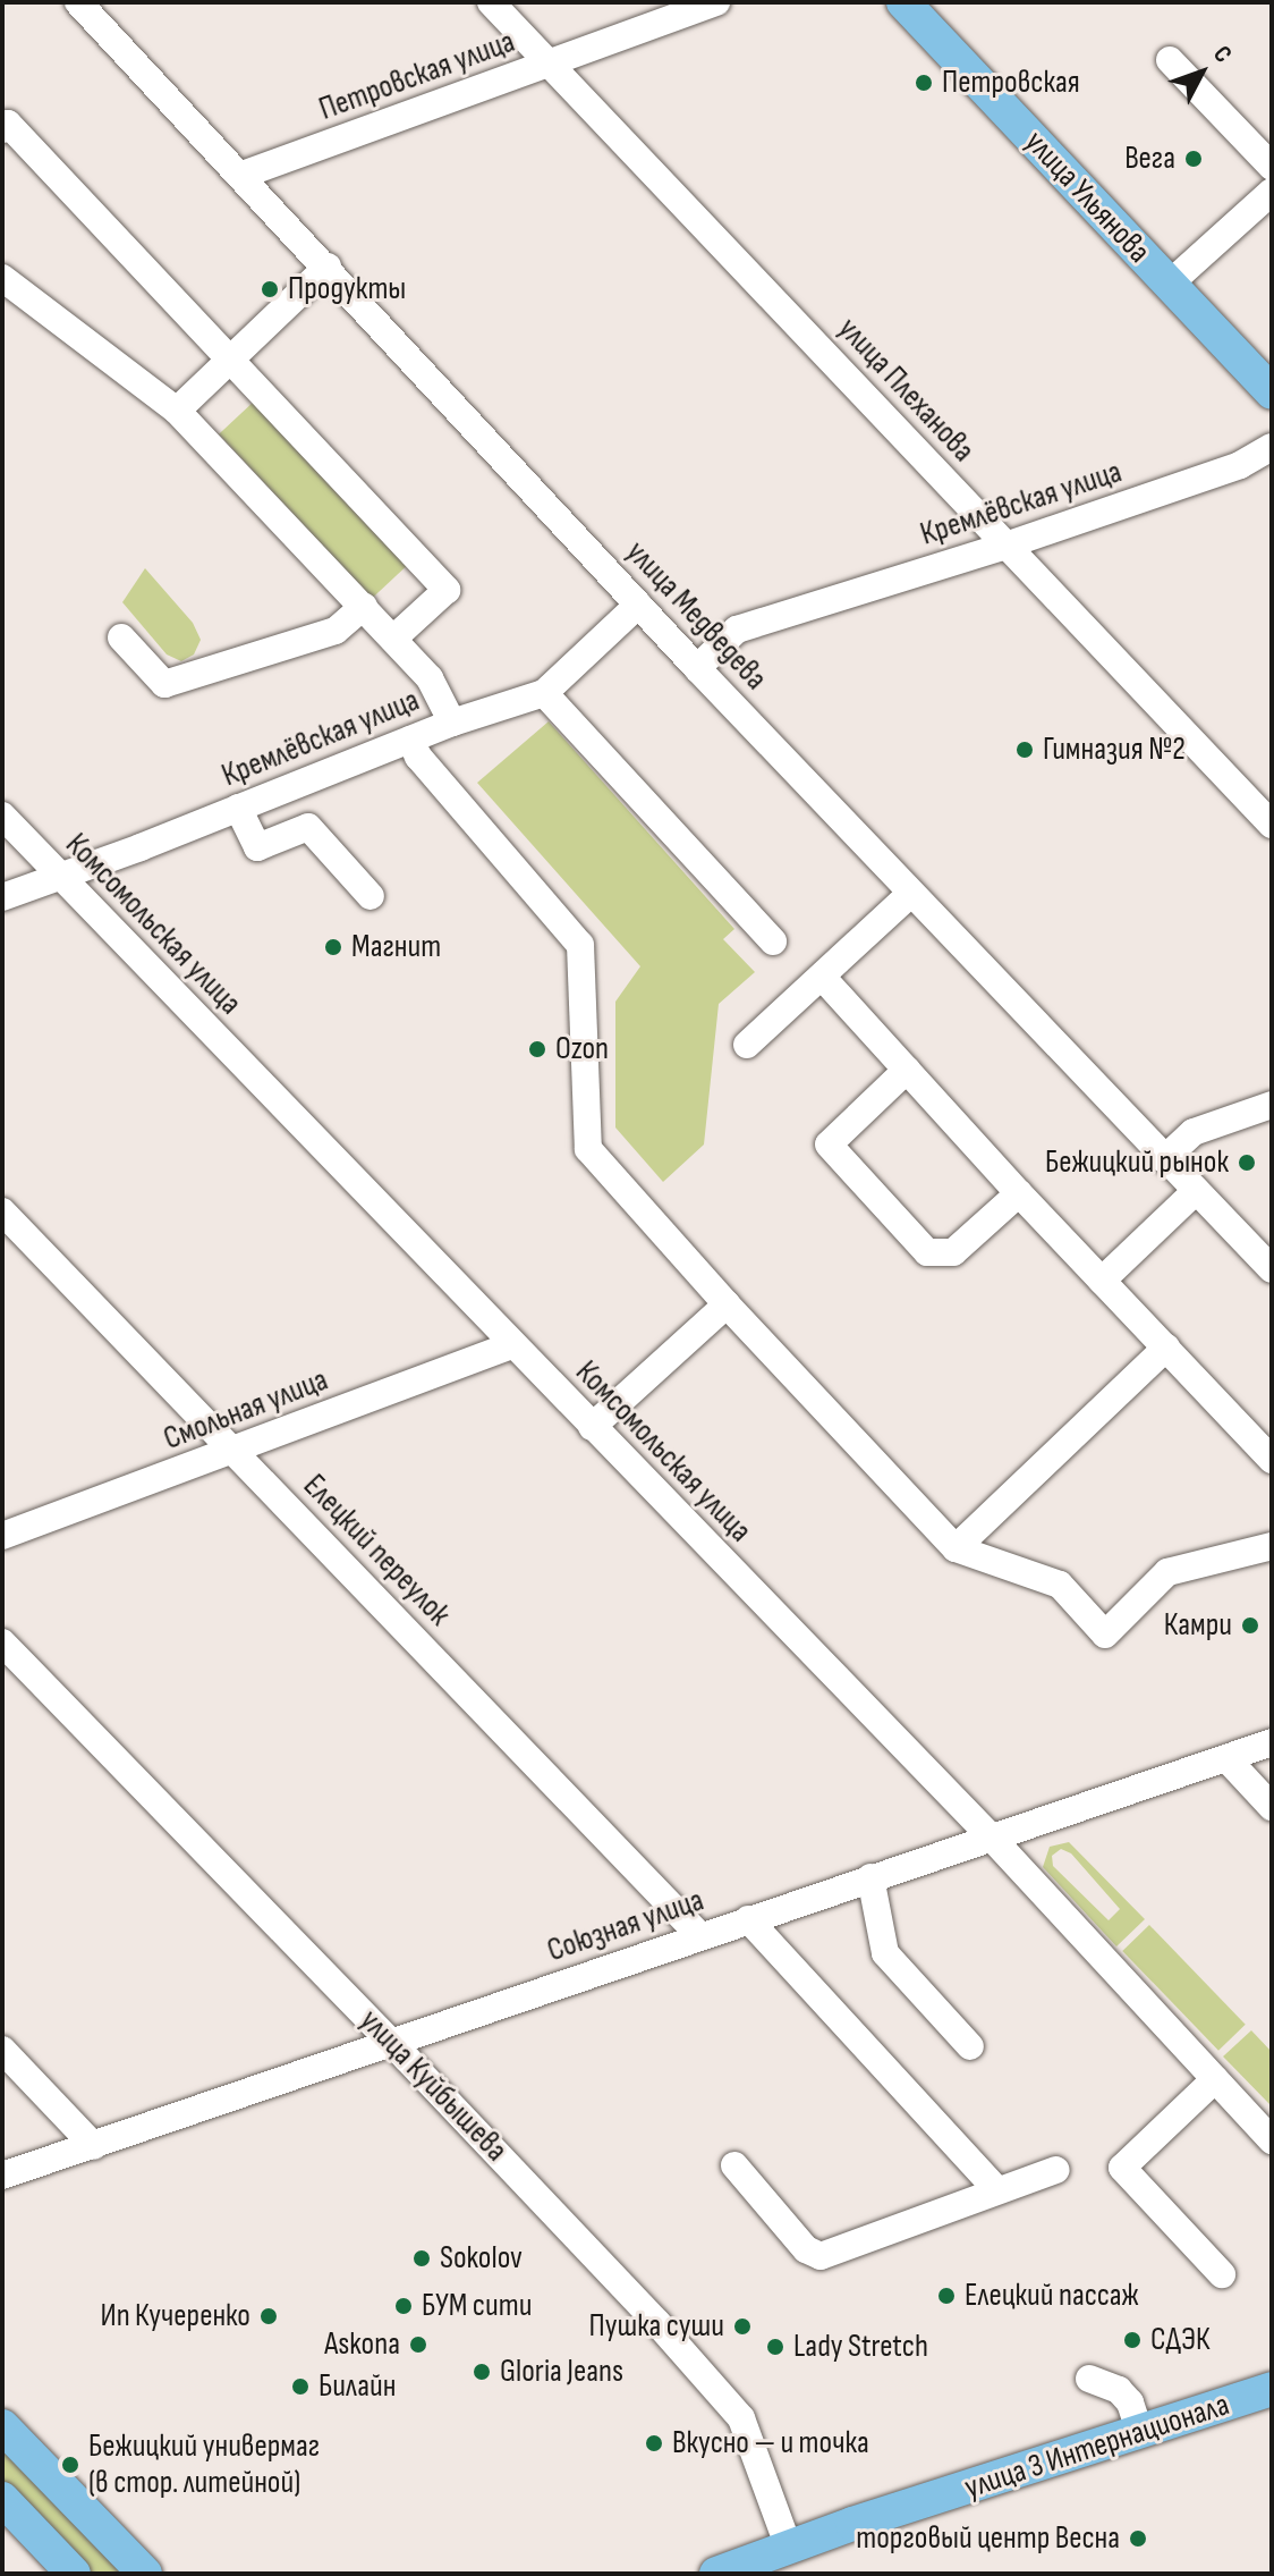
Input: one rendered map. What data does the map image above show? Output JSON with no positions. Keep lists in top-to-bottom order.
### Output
{
  "streets": {
    "main road": ["улица Ульянова", "улица 3 Интернационала"],
    "street": [
      "Петровская улица",
      "улица Плеханова",
      "Кремлёвская улица",
      "улица Медведева",
      "Комсомольская улица",
      "Смольная улица",
      "Елецкий переулок",
      "Союзная улица",
      "улица Куйбышева"
    ]
  },
  "crossings": [
    ["Петровская улица", "улица Плеханова"],
    ["Петровская улица", "улица Медведева"],
    ["улица Плеханова", "Кремлёвская улица"],
    ["Кремлёвская улица", "улица Медведева"],
    ["Кремлёвская улица", "Комсомольская улица"],
    ["Комсомольская улица", "Смольная улица"],
    ["Комсомольская улица", "Союзная улица"],
    ["Смольная улица", "Елецкий переулок"],
    ["Елецкий переулок", "Союзная улица"],
    ["Союзная улица", "улица Куйбышева"],
    ["улица Куйбышева", "улица 3 Интернационала"]
  ],
  "places": [
    "Петровская",
    "Вега",
    "Продукты",
    "Гимназия №2",
    "Магнит",
    "Ozon",
    "Бежицкий рынок",
    "Камри",
    "Sokolov",
    "Елецкий пассаж",
    "БУМ сити",
    "Ип Кучеренко",
    "Пушка суши",
    "СДЭК",
    "Askona",
    "Lady Stretch",
    "Gloria Jeans",
    "Билайн",
    "Вкусно — и точка",
    "Бежицкий универмаг (в стор. литейной)",
    "торговый центр Весна"
  ],
  "north": "top right"
}
